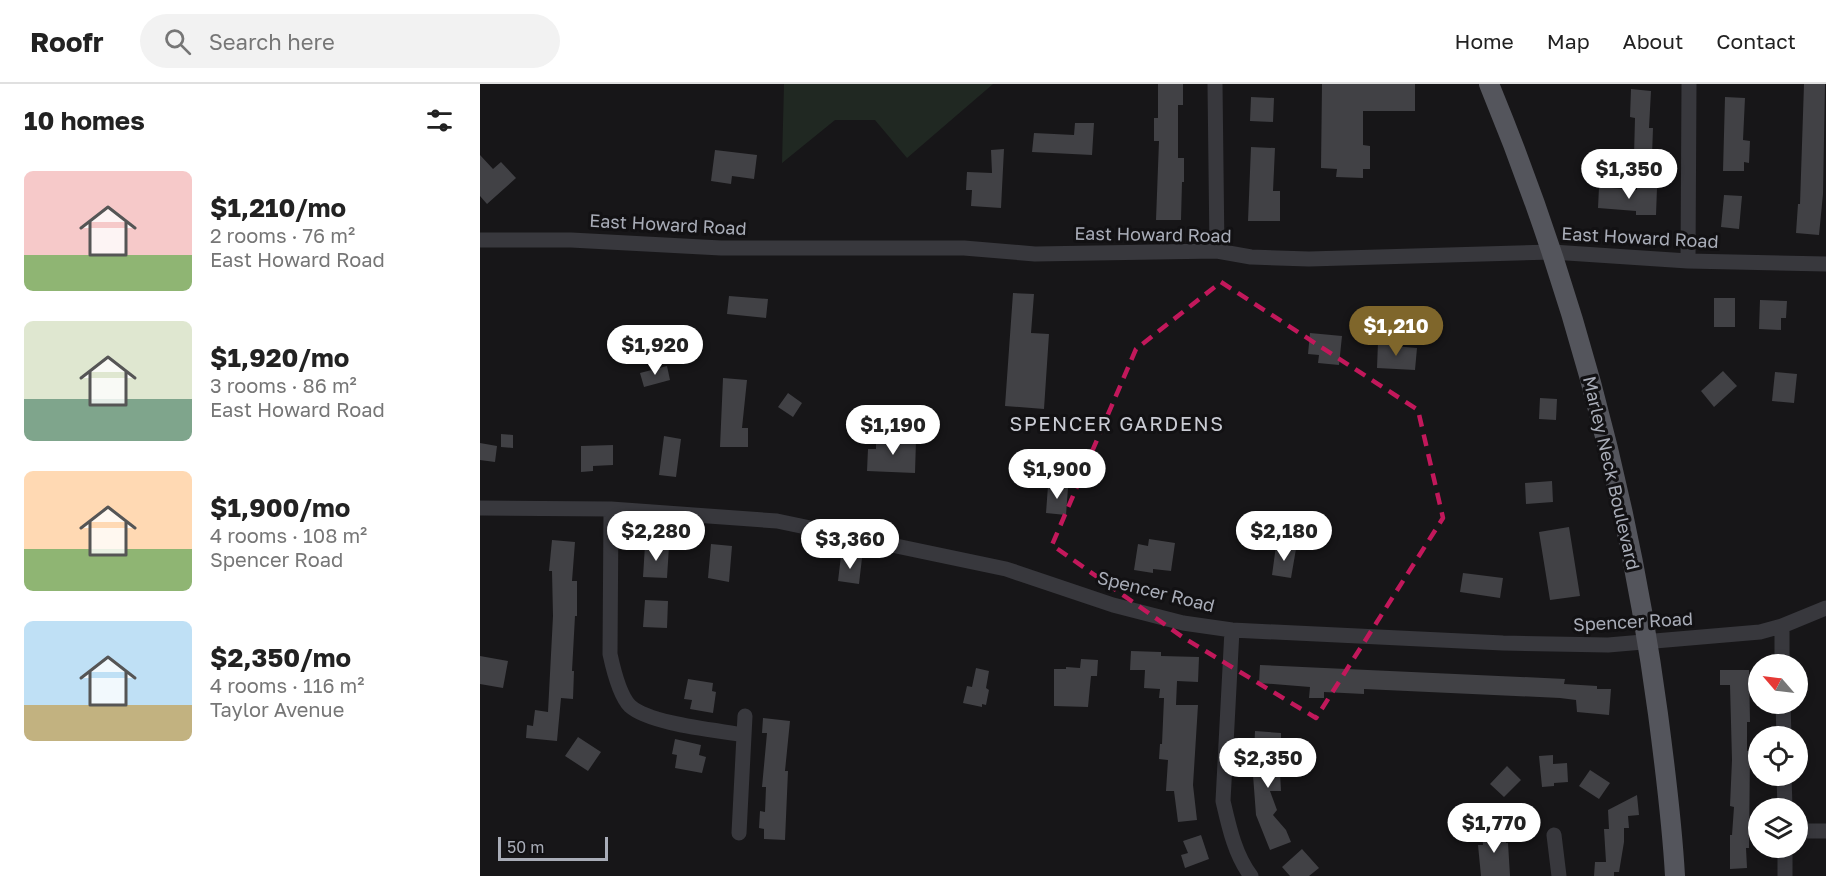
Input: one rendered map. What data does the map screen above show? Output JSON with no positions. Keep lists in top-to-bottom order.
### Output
{
  "streets": {
    "main road": ["Marley Neck Boulevard"],
    "street": ["East Howard Road", "Spencer Road"]
  },
  "crossings": [
    ["East Howard Road", "Marley Neck Boulevard"],
    ["Marley Neck Boulevard", "Spencer Road"]
  ],
  "districts": ["SPENCER GARDENS"],
  "scale_bar": "50 m",
  "north": "top left",
  "page": {
    "header": "Roofr",
    "search": "Search here",
    "nav": [
      "Home",
      "Map",
      "About",
      "Contact"
    ],
    "heading": "10 homes",
    "price": [
      "$1,350",
      "$1,210",
      "$1,920",
      "$1,190",
      "$1,900",
      "$2,280",
      "$2,180",
      "$3,360",
      "$2,350",
      "$1,770"
    ],
    "list": [
      {
        "name": "$1,210/mo",
        "note": "2 rooms · 76 m² · East Howard Road"
      },
      {
        "name": "$1,920/mo",
        "note": "3 rooms · 86 m² · East Howard Road"
      },
      {
        "name": "$1,900/mo",
        "note": "4 rooms · 108 m² · Spencer Road"
      },
      {
        "name": "$2,350/mo",
        "note": "4 rooms · 116 m² · Taylor Avenue"
      }
    ],
    "scale": "50 m"
  }
}
